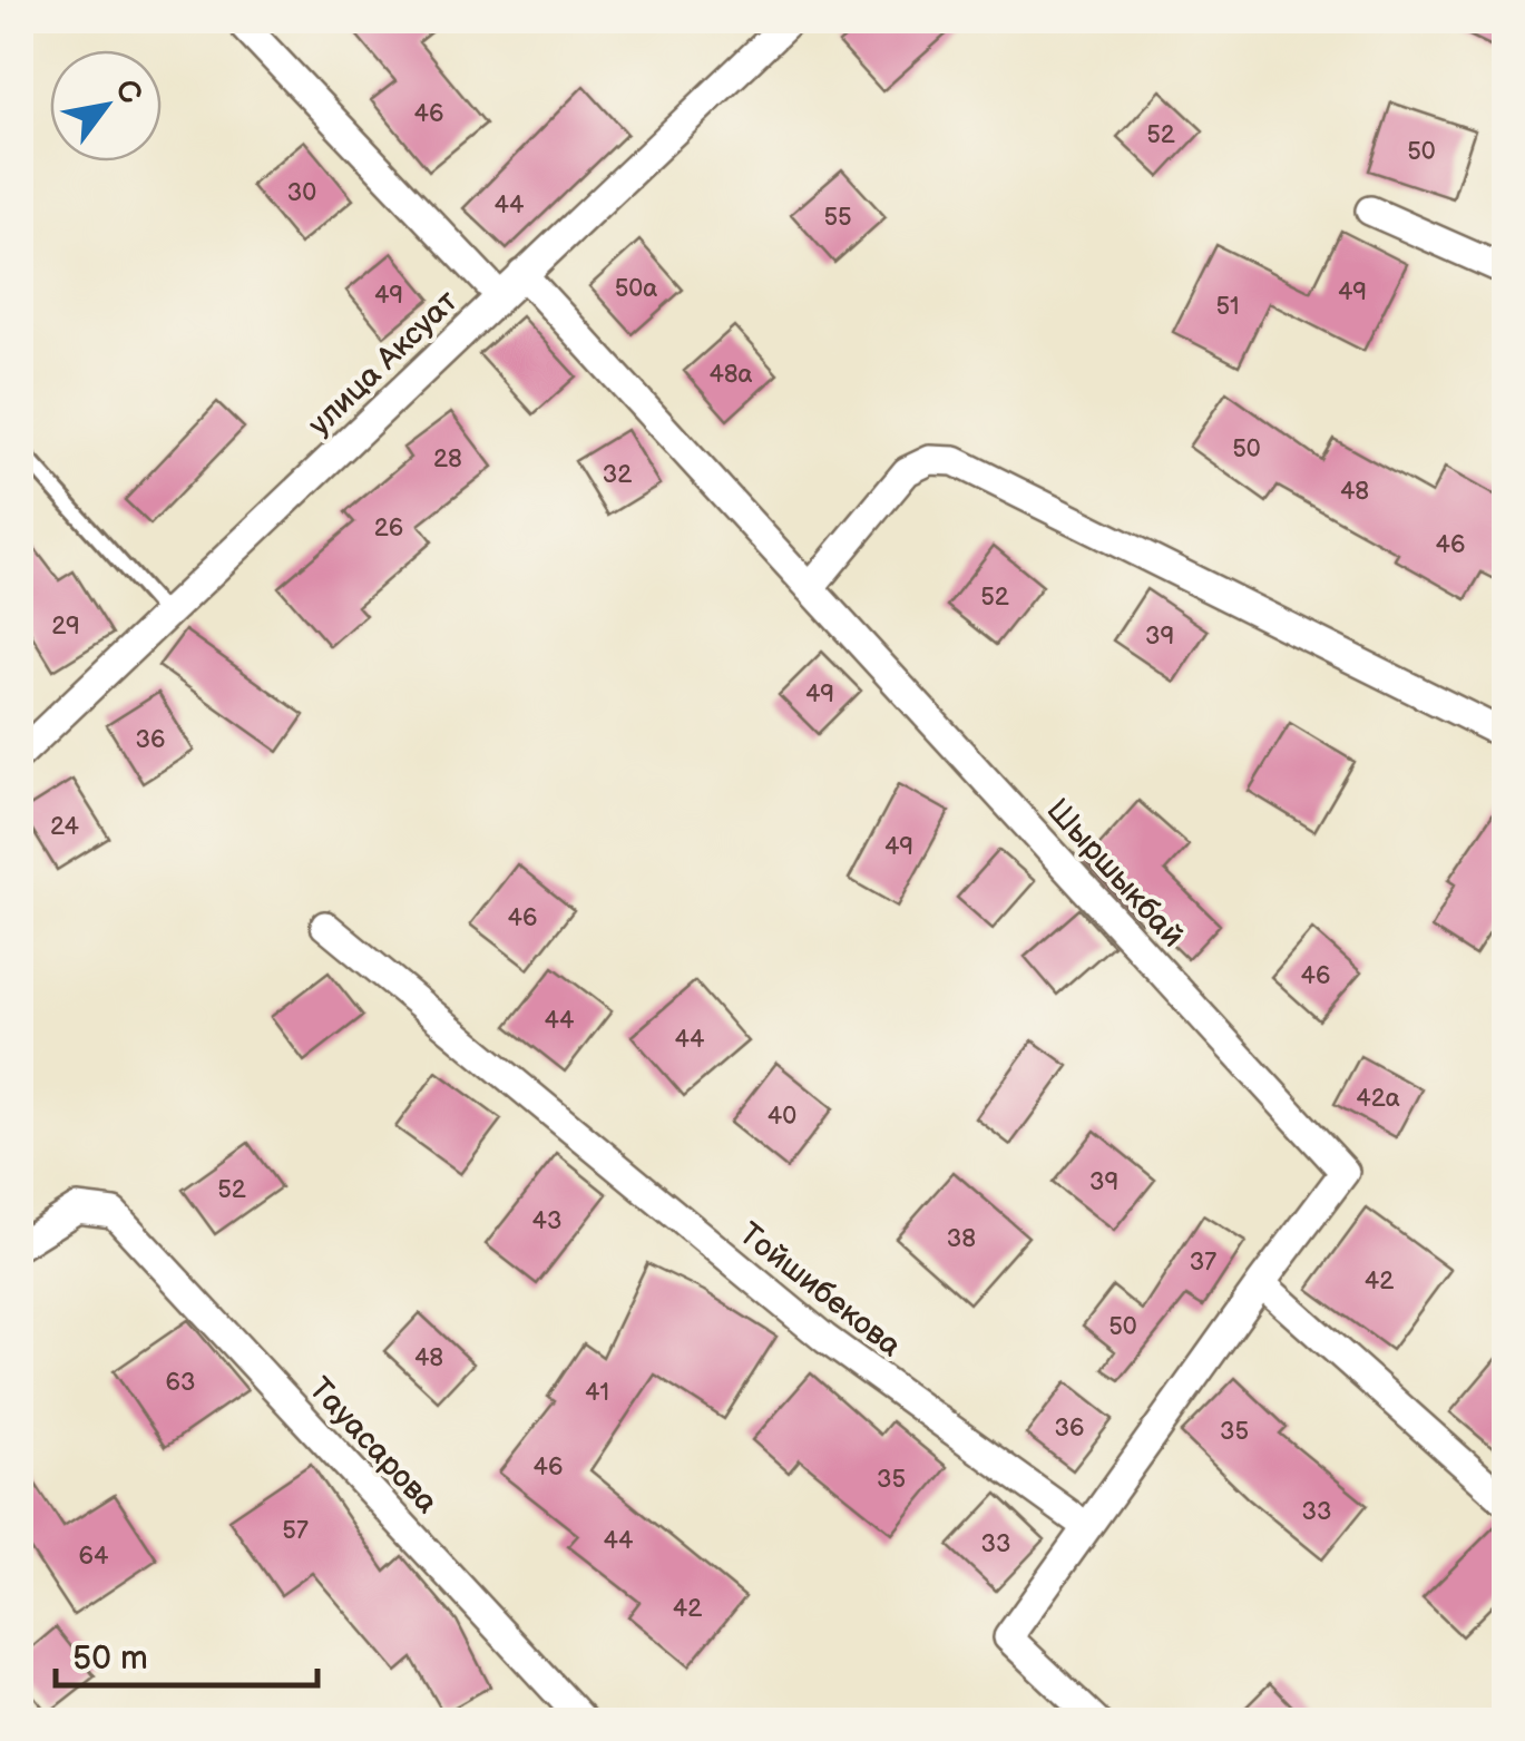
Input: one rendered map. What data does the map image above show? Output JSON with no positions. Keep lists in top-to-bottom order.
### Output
{
  "streets": {
    "street": [
      "улица Аксуат",
      "Шыршыкбай",
      "Тойшибекова",
      "Тауасарова"
    ]
  },
  "crossings": [
    ["улица Аксуат", "Шыршыкбай"]
  ],
  "house_numbers": [
    "46",
    "52",
    "50",
    "30",
    "44",
    "55",
    "50а",
    "49",
    "49",
    "51",
    "48а",
    "50",
    "28",
    "32",
    "48",
    "26",
    "46",
    "52",
    "29",
    "39",
    "49",
    "36",
    "24",
    "49",
    "46",
    "46",
    "44",
    "44",
    "42а",
    "40",
    "39",
    "52",
    "43",
    "38",
    "37",
    "42",
    "50",
    "48",
    "63",
    "41",
    "36",
    "35",
    "46",
    "35",
    "33",
    "57",
    "44",
    "33",
    "64",
    "42"
  ],
  "scale_bar": "50 m",
  "north": "top right"
}
